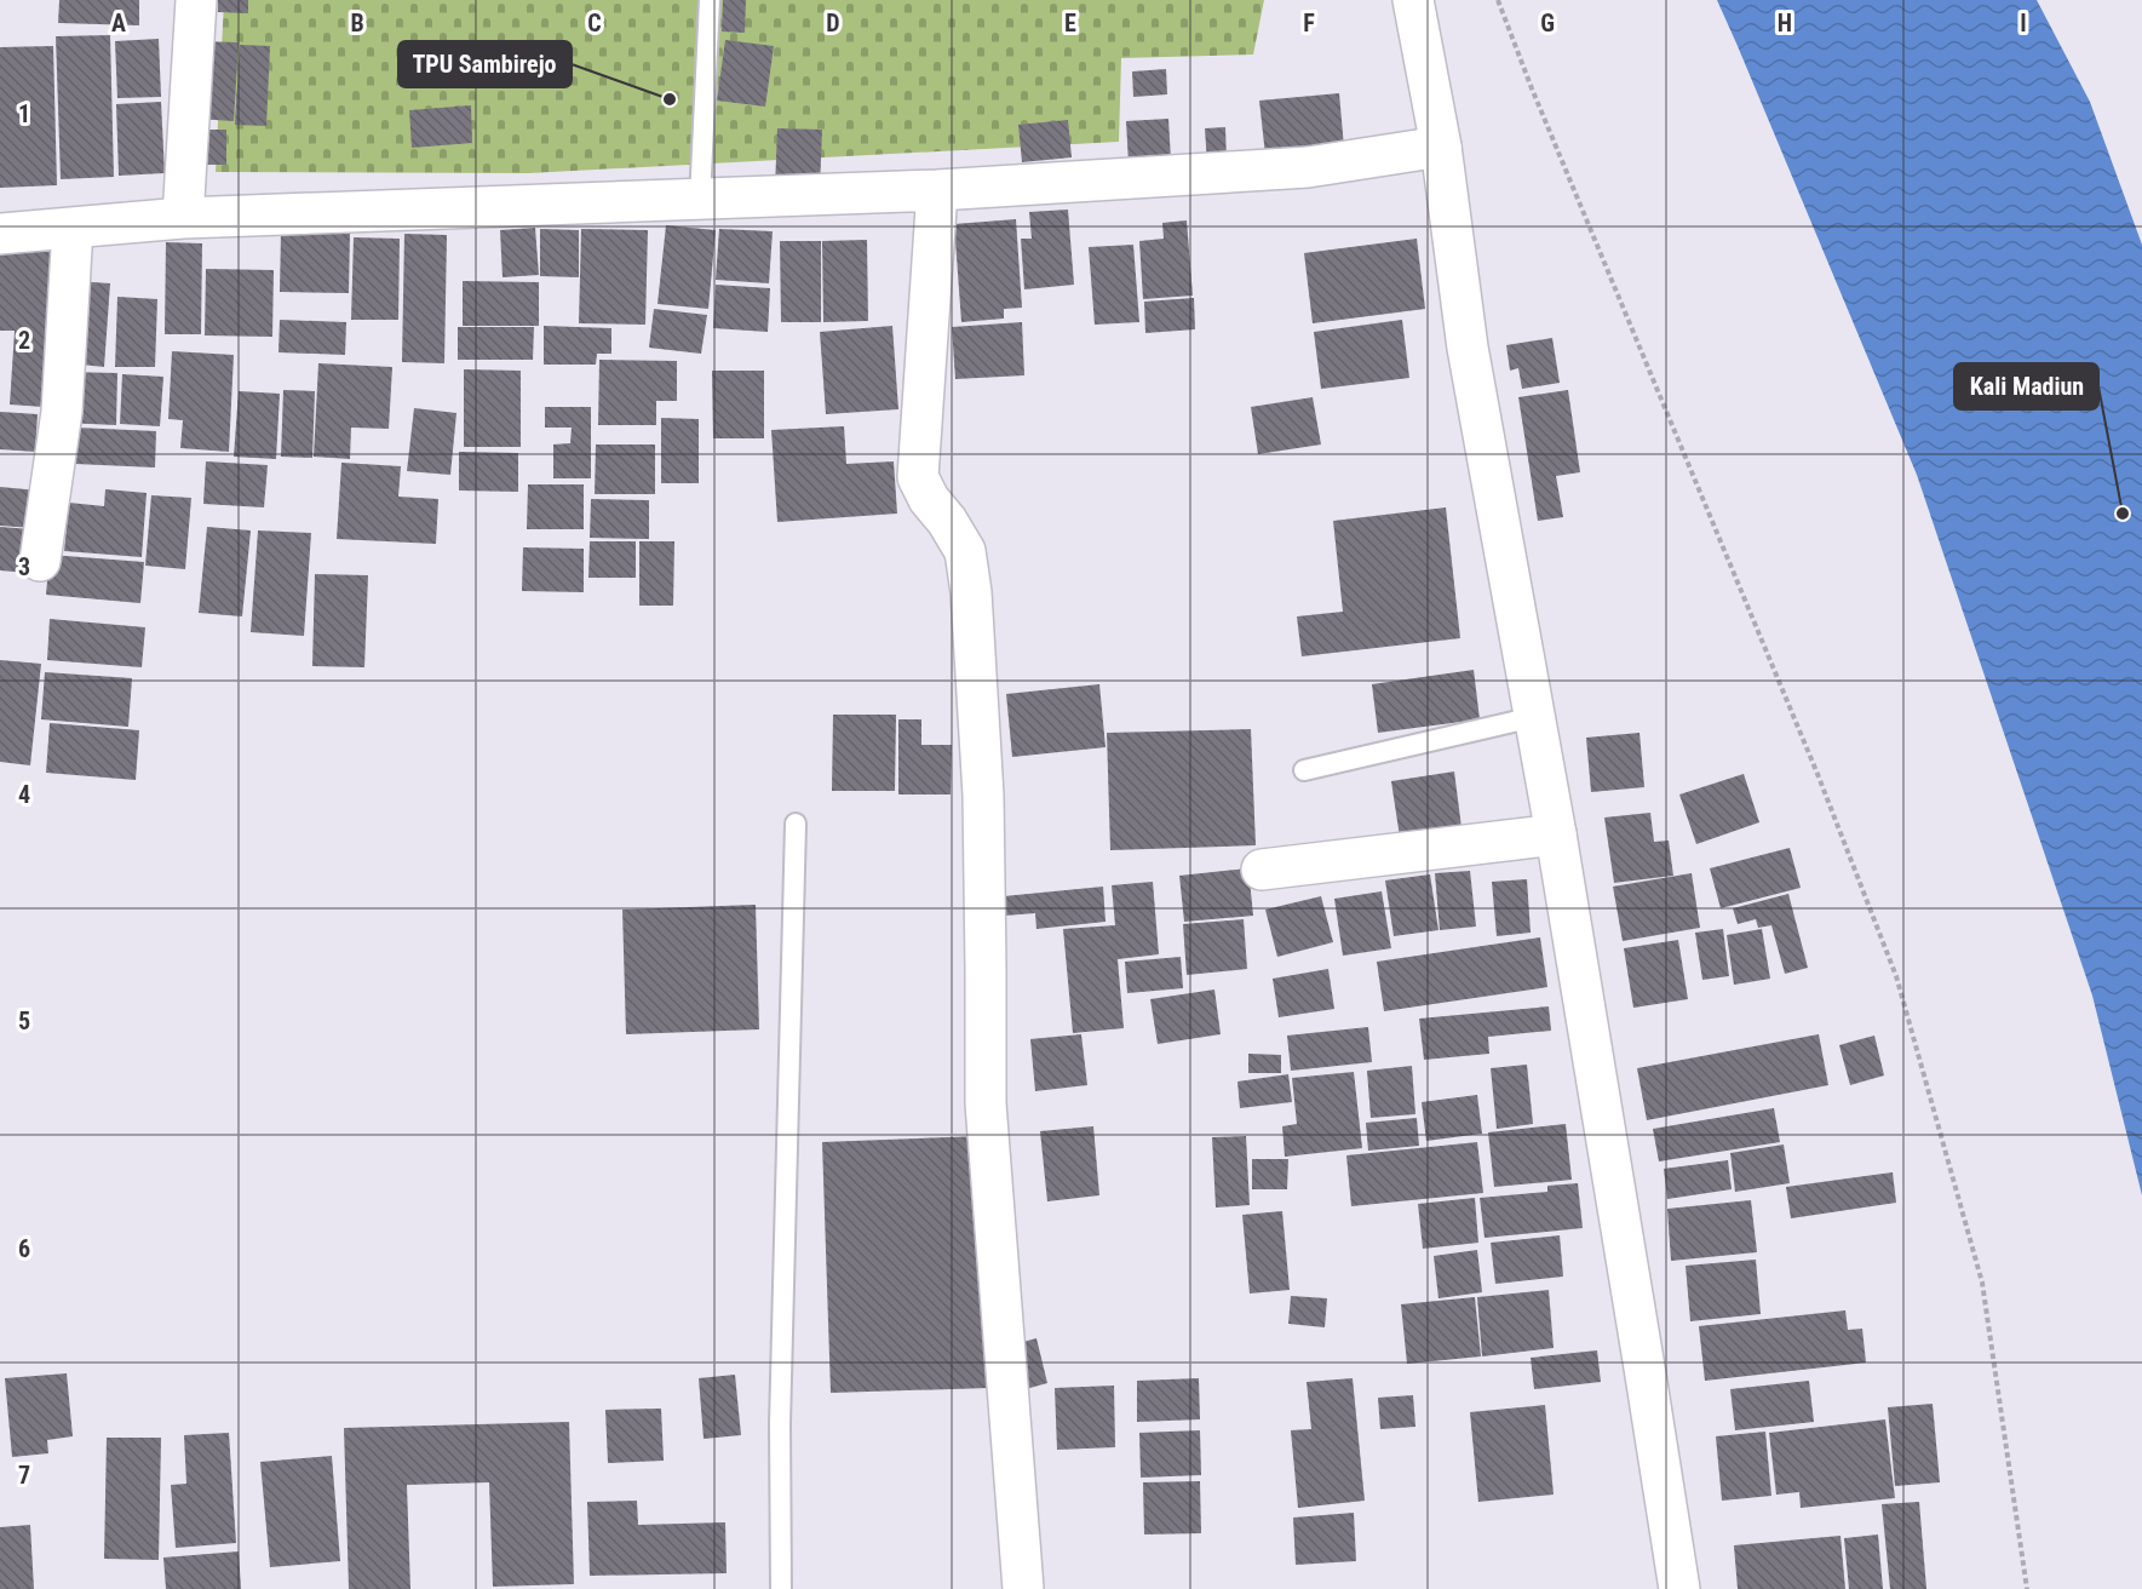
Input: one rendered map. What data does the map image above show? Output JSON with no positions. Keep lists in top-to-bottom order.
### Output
{
  "places": ["TPU Sambirejo", "Kali Madiun"],
  "grid": {
    "columns": [
      "A",
      "B",
      "C",
      "D",
      "E",
      "F",
      "G",
      "H",
      "I"
    ],
    "rows": [
      "1",
      "2",
      "3",
      "4",
      "5",
      "6",
      "7"
    ]
  }
}
